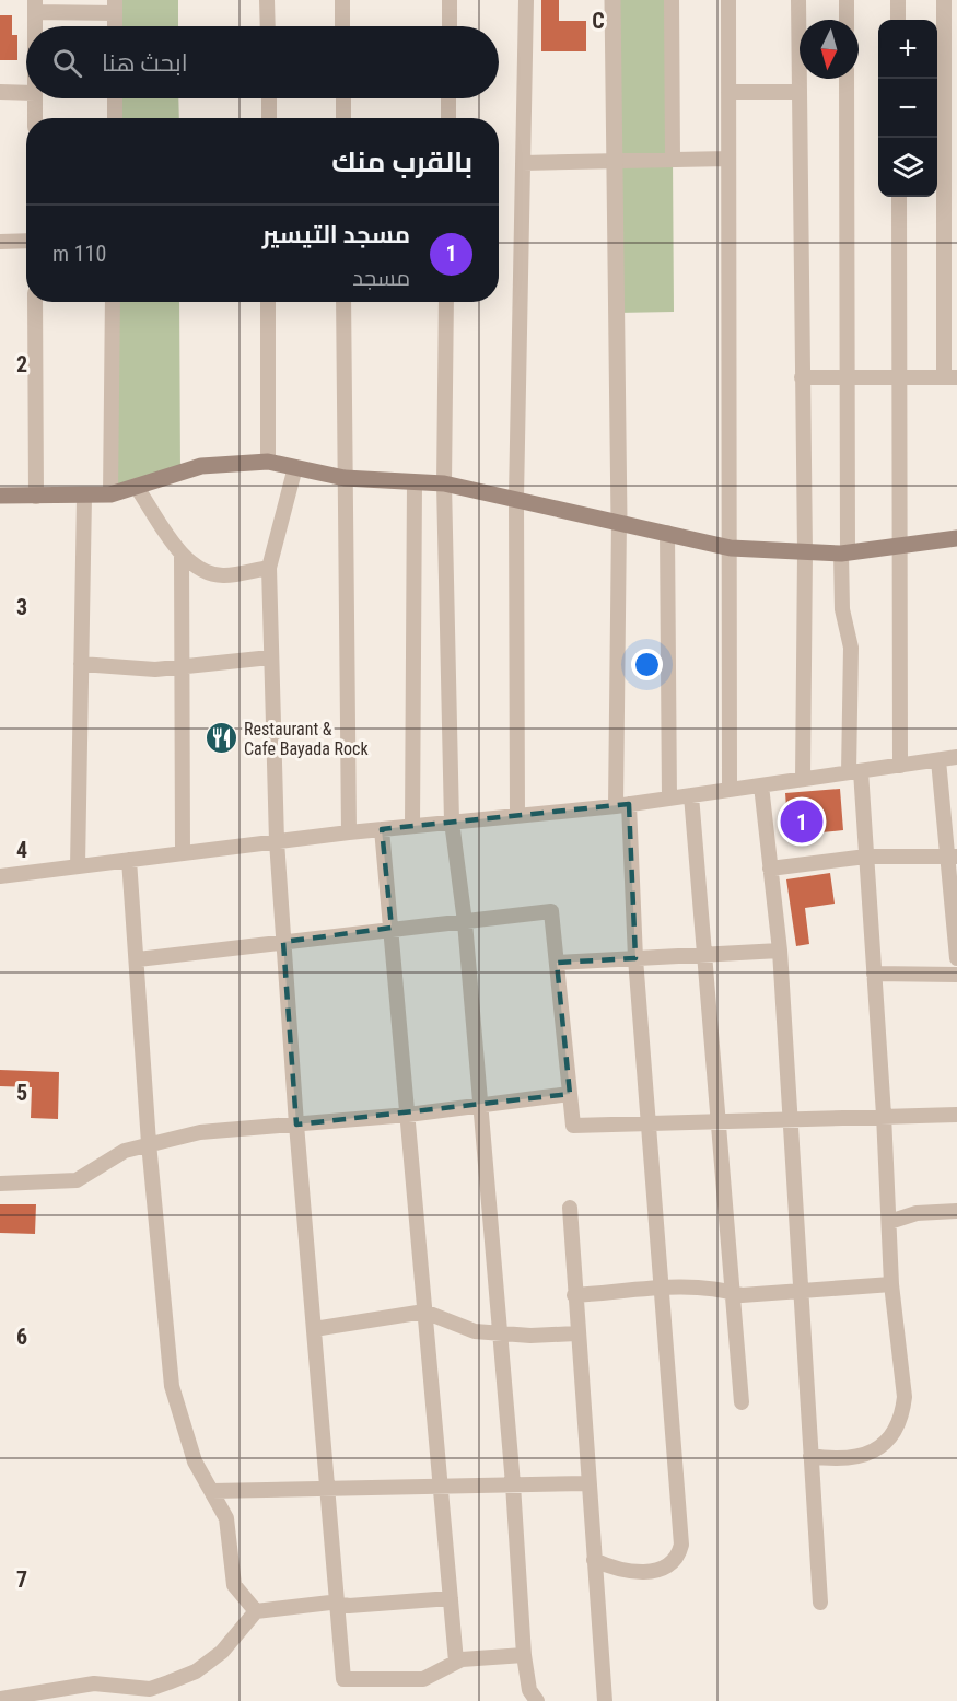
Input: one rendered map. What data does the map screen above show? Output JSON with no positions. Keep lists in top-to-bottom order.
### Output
{
  "places": {
    "restaurant": ["Restaurant & Cafe Bayada Rock"]
  },
  "north": "bottom",
  "page": {
    "map_buttons": ["+", "−"],
    "search": "ابحث هنا",
    "heading": "بالقرب منك",
    "list": [
      {
        "mark": "1",
        "name": "مسجد التيسير",
        "note": "مسجد",
        "value": "110 m"
      }
    ],
    "pins": "1"
  },
  "grid": {
    "columns": ["C"],
    "rows": [
      "2",
      "3",
      "4",
      "5",
      "6",
      "7"
    ]
  }
}
